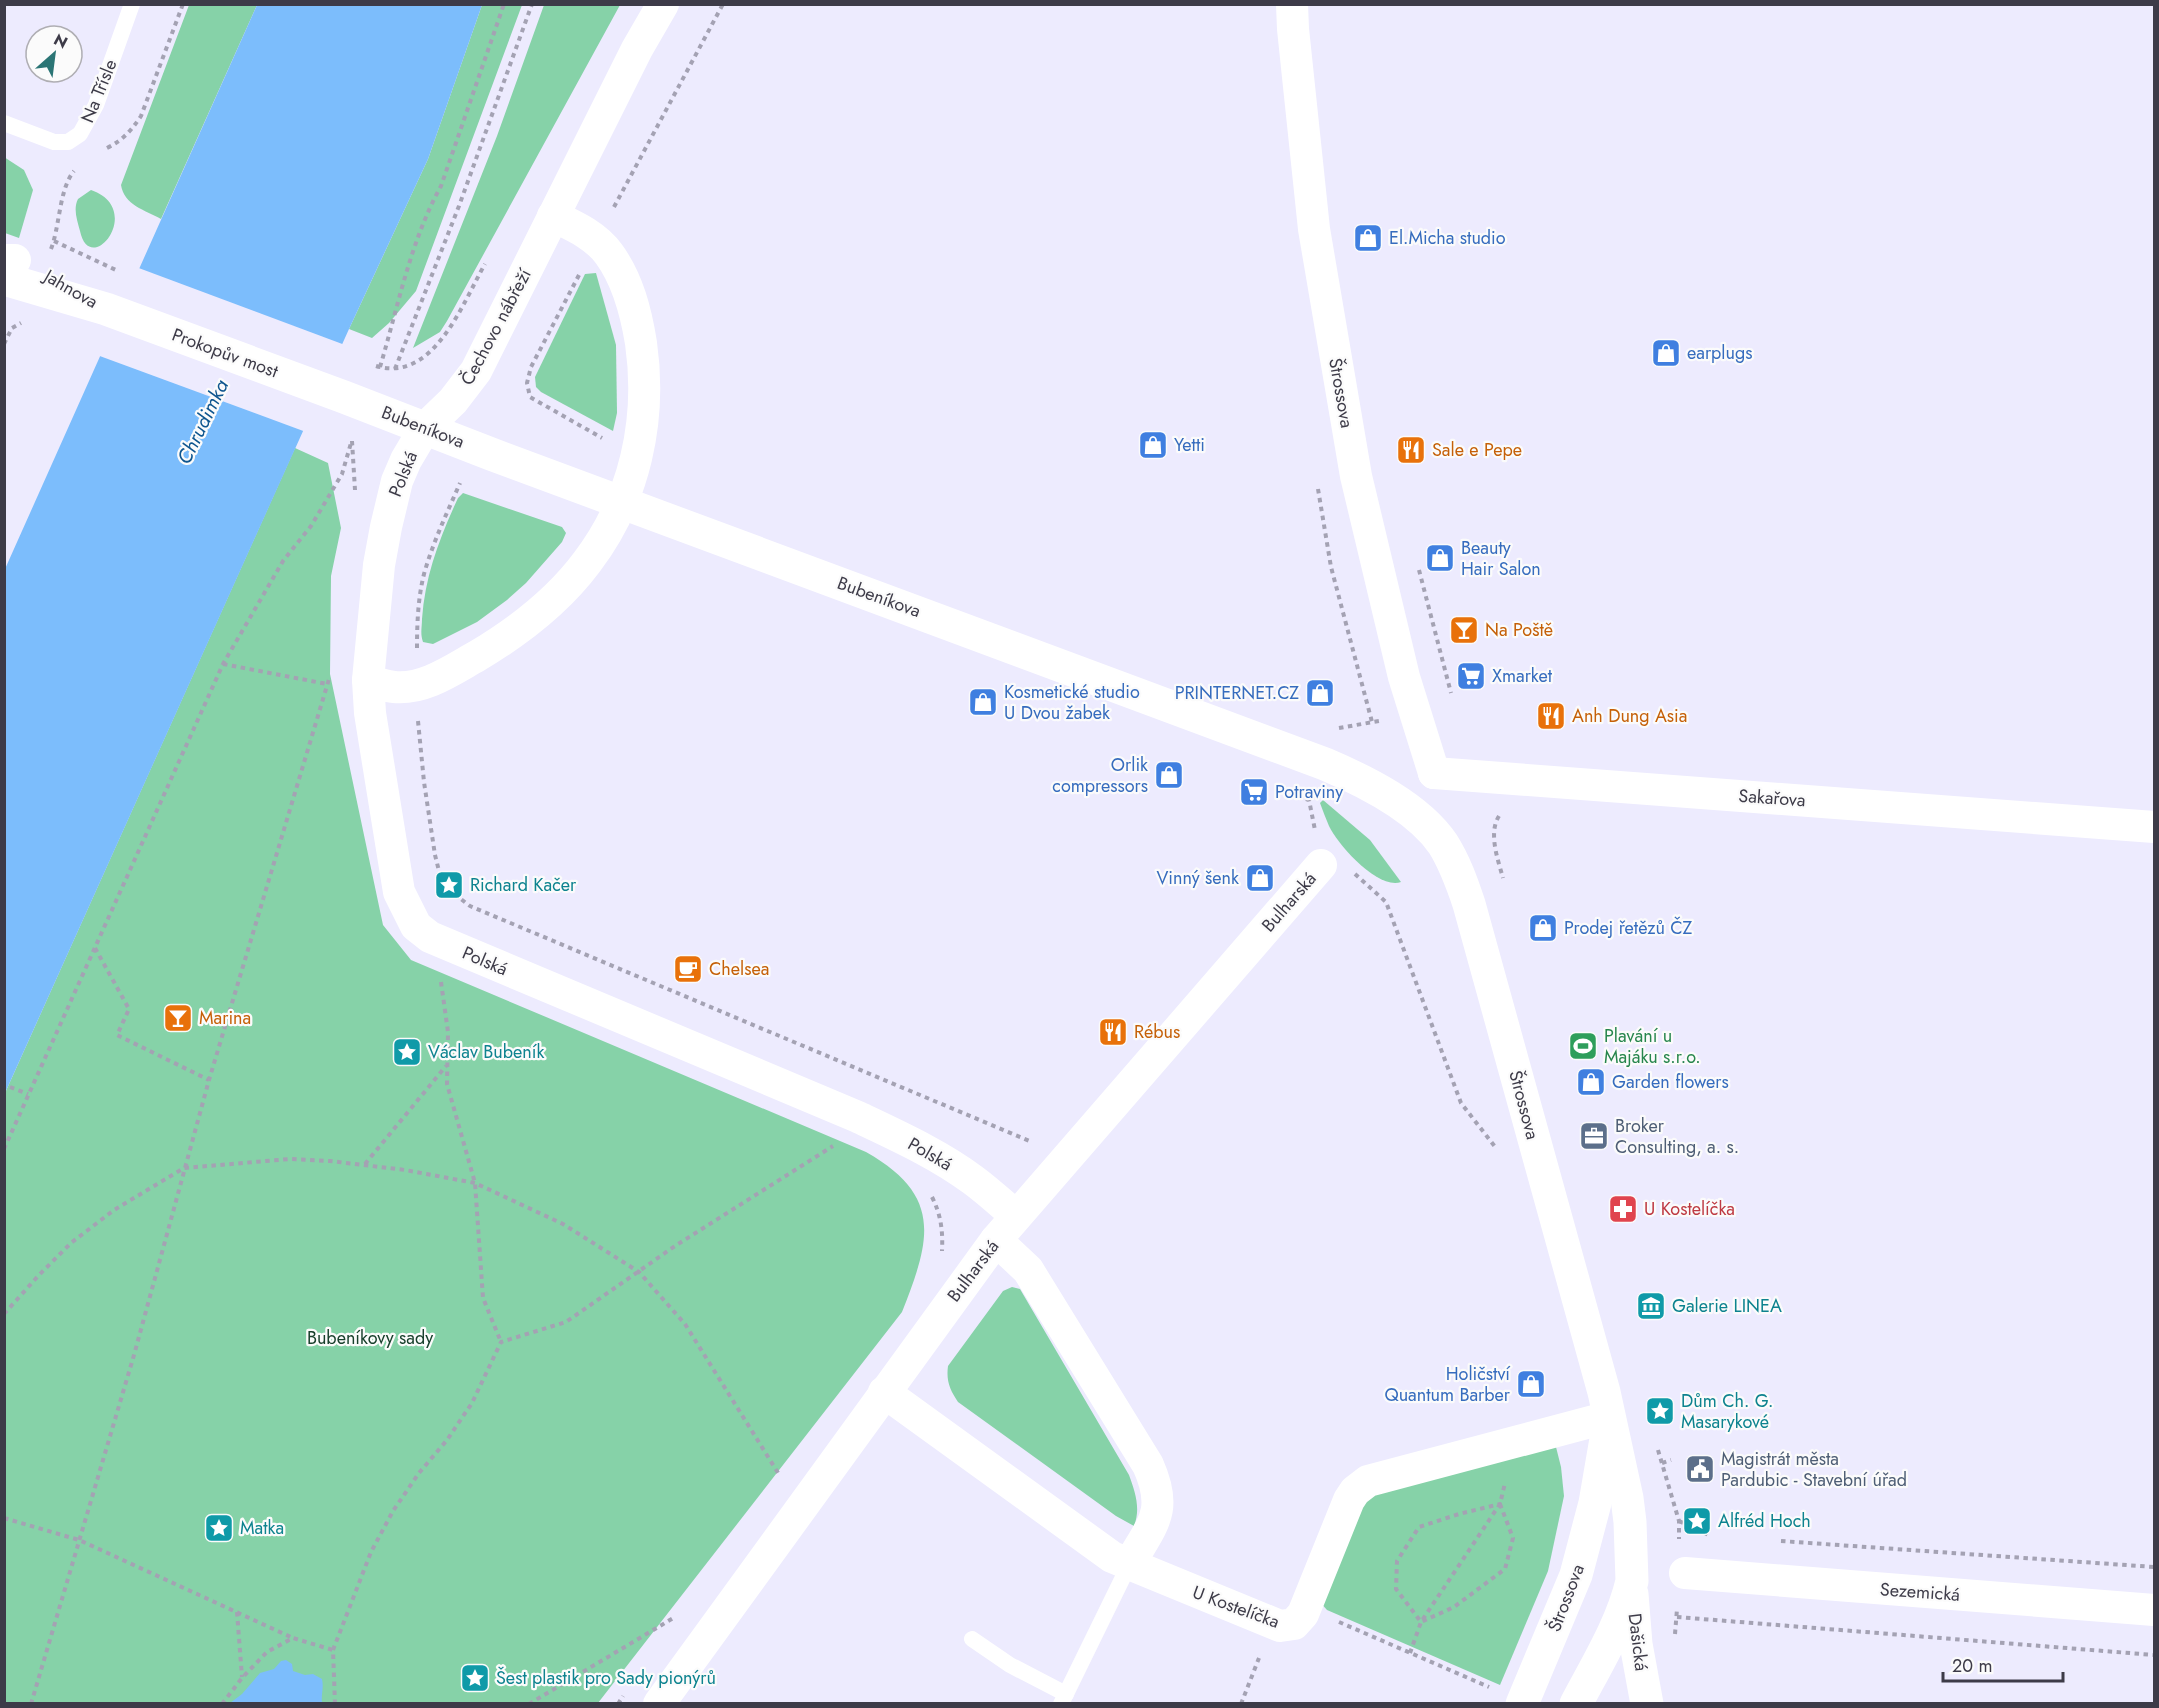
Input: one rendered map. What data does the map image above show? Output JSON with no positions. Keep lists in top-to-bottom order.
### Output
{
  "streets": {
    "street": [
      "Jahnova",
      "Čechovo nábřeží",
      "Prokopův most",
      "Štrossova",
      "Bubeníkova",
      "Polská",
      "Sakařova",
      "Bulharská",
      "Sezemická",
      "U Kostelíčka",
      "Dašická"
    ],
    "lane": ["Na Třísle"]
  },
  "crossings": [
    ["Jahnova", "Prokopův most"],
    ["Čechovo nábřeží", "Bubeníkova"],
    ["Čechovo nábřeží", "Polská"],
    ["Prokopův most", "Bubeníkova"],
    ["Štrossova", "Bubeníkova"],
    ["Štrossova", "Sakařova"],
    ["Štrossova", "U Kostelíčka"],
    ["Štrossova", "Dašická"],
    ["Bubeníkova", "Polská"],
    ["Polská", "Bulharská"]
  ],
  "water": ["Chrudimka"],
  "parks": ["Bubeníkovy sady"],
  "places": {
    "shop": [
      "El.Micha studio",
      "earplugs",
      "Yetti",
      "Beauty Hair Salon",
      "PRINTERNET.CZ",
      "Kosmetické studio U Dvou žabek",
      "Orlik compressors",
      "Vinný šenk",
      "Prodej řetězů ČZ",
      "Garden flowers",
      "Holičství Quantum Barber"
    ],
    "restaurant": ["Sale e Pepe", "Anh Dung Asia", "Rébus"],
    "bar": ["Na Poště", "Marina"],
    "supermarket": ["Xmarket", "Potraviny"],
    "place": [
      "Richard Kačer",
      "Václav Bubeník",
      "Dům Ch. G. Masarykové",
      "Alfréd Hoch",
      "Matka",
      "Šest plastik pro Sady pionýrů"
    ],
    "cafe": ["Chelsea"],
    "sports": ["Plavání u Majáku s.r.o."],
    "office": ["Broker Consulting, a. s."],
    "pharmacy": ["U Kostelíčka"],
    "museum": ["Galerie LINEA"],
    "public building": ["Magistrát města Pardubic - Stavební úřad"]
  },
  "scale_bar": "20 m",
  "north": "top right"
}
